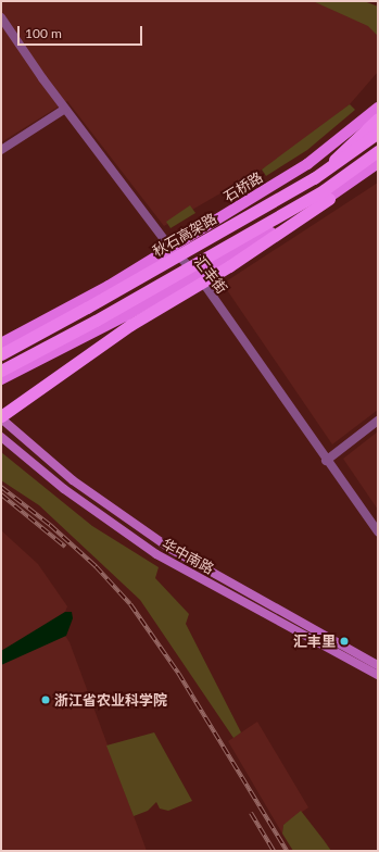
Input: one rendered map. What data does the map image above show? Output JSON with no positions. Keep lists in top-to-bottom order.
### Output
{
  "streets": {
    "highway": ["秋石高架路"],
    "main road": ["石桥路", "华中南路"],
    "street": ["汇丰街"]
  },
  "crossings": [
    ["石桥路", "汇丰街"]
  ],
  "places": ["汇丰里", "浙江省农业科学院"],
  "scale_bar": "100 m"
}
